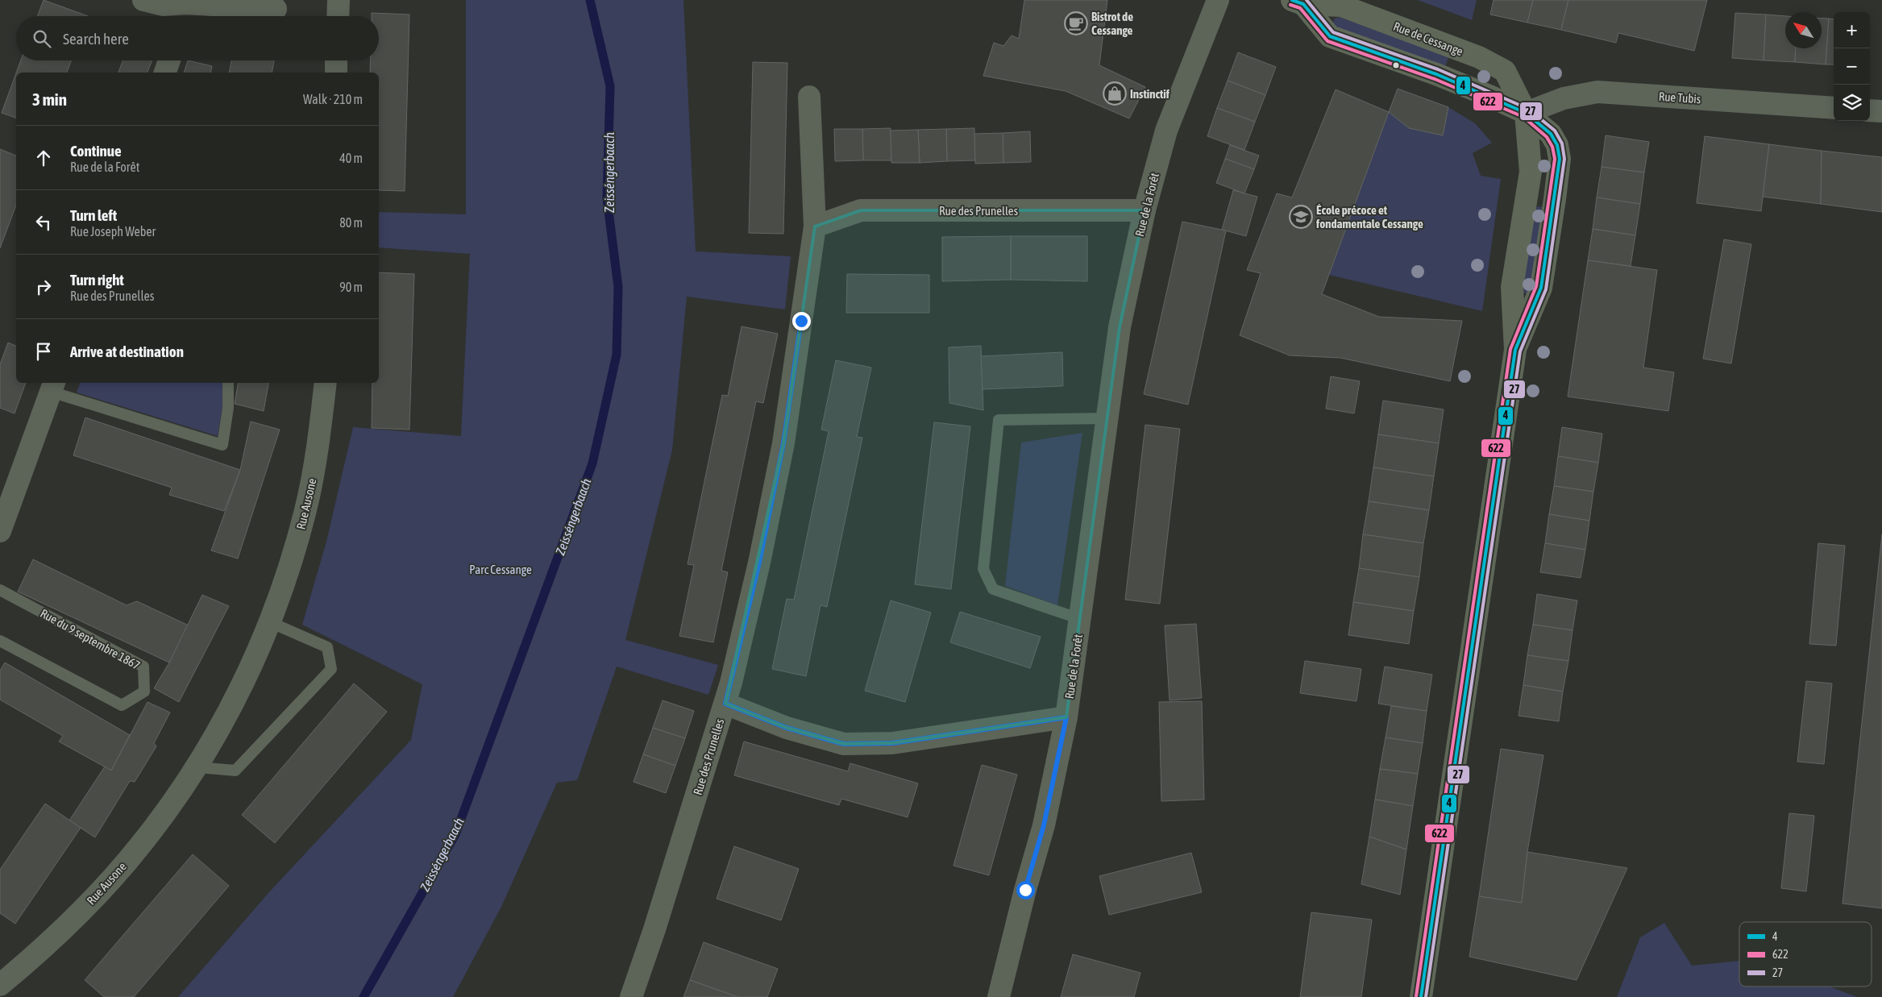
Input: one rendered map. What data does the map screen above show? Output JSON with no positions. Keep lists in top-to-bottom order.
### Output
{
  "streets": {
    "main road": ["Rue de Cessange"],
    "street": [
      "Rue Tubis",
      "Rue de la Forêt",
      "Rue des Prunelles",
      "Rue Ausone"
    ],
    "lane": ["Rue du 9 septembre 1867"]
  },
  "crossings": [
    ["Rue de Cessange", "Rue Tubis"],
    ["Rue de la Forêt", "Rue des Prunelles"]
  ],
  "water": ["Zeisséngerbaach"],
  "parks": ["Parc Cessange"],
  "places": {
    "cafe": ["Bistrot de Cessange"],
    "shop": ["Instinctif"],
    "school or university": ["École précoce et fondamentale Cessange"]
  },
  "lines": ["transit line 4", "transit line 27", "transit line 622"],
  "legend": ["4", "622", "27"],
  "north": "top left",
  "page": {
    "map_buttons": ["+", "−"],
    "search": "Search here",
    "heading": ["3 min", "Walk · 210 m"],
    "list": [
      ["Continue", "Rue de la Forêt", "40 m"],
      ["Turn left", "Rue Joseph Weber", "80 m"],
      ["Turn right", "Rue des Prunelles", "90 m"],
      "Arrive at destination"
    ]
  }
}
